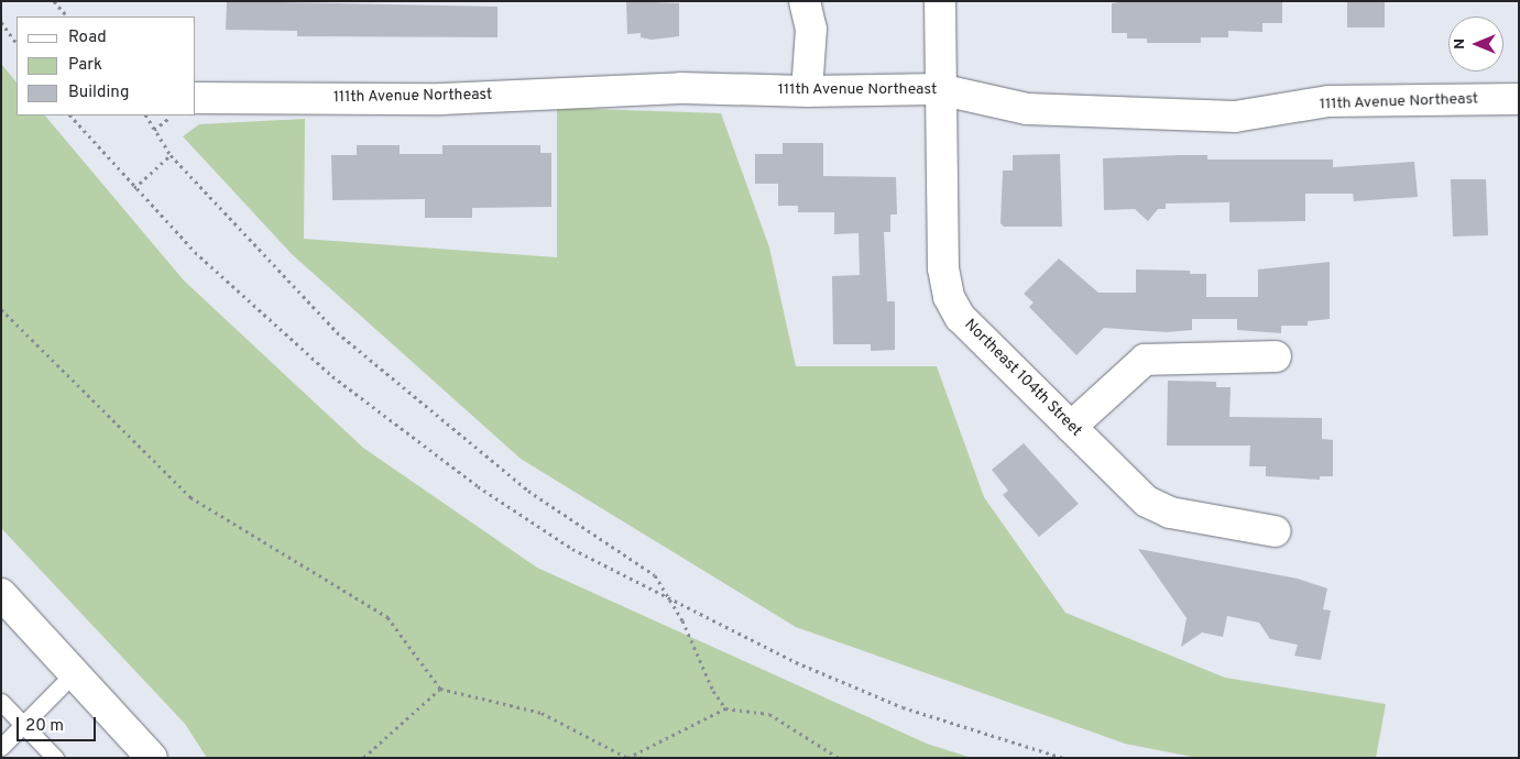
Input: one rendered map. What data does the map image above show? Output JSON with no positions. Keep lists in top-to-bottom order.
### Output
{
  "streets": {
    "street": ["111th Avenue Northeast", "Northeast 104th Street"]
  },
  "crossings": [
    ["111th Avenue Northeast", "Northeast 104th Street"]
  ],
  "legend": ["Road", "Park", "Building"],
  "scale_bar": "20 m",
  "north": "left"
}
